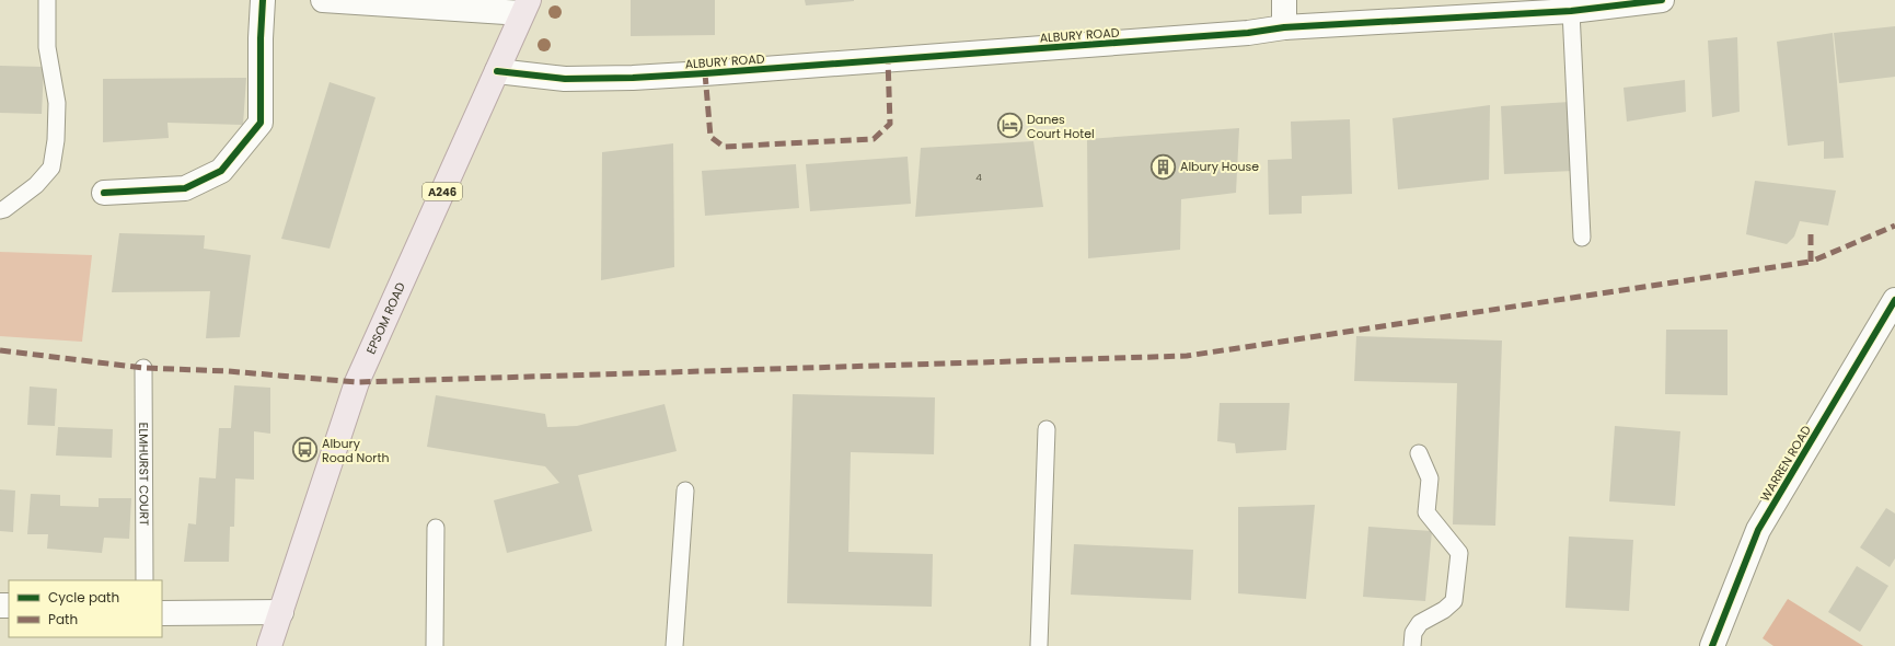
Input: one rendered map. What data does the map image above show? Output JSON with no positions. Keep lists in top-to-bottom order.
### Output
{
  "streets": {
    "main road": ["A246", "EPSOM ROAD"],
    "street": ["ALBURY ROAD", "WARREN ROAD"],
    "lane": ["ELMHURST COURT"]
  },
  "crossings": [
    ["ALBURY ROAD", "EPSOM ROAD"]
  ],
  "places": {
    "hotel": ["Danes Court Hotel"],
    "building": ["Albury House"],
    "bus stop": ["Albury Road North"]
  },
  "house_numbers": ["4"],
  "legend": ["Cycle path", "Path"]
}
